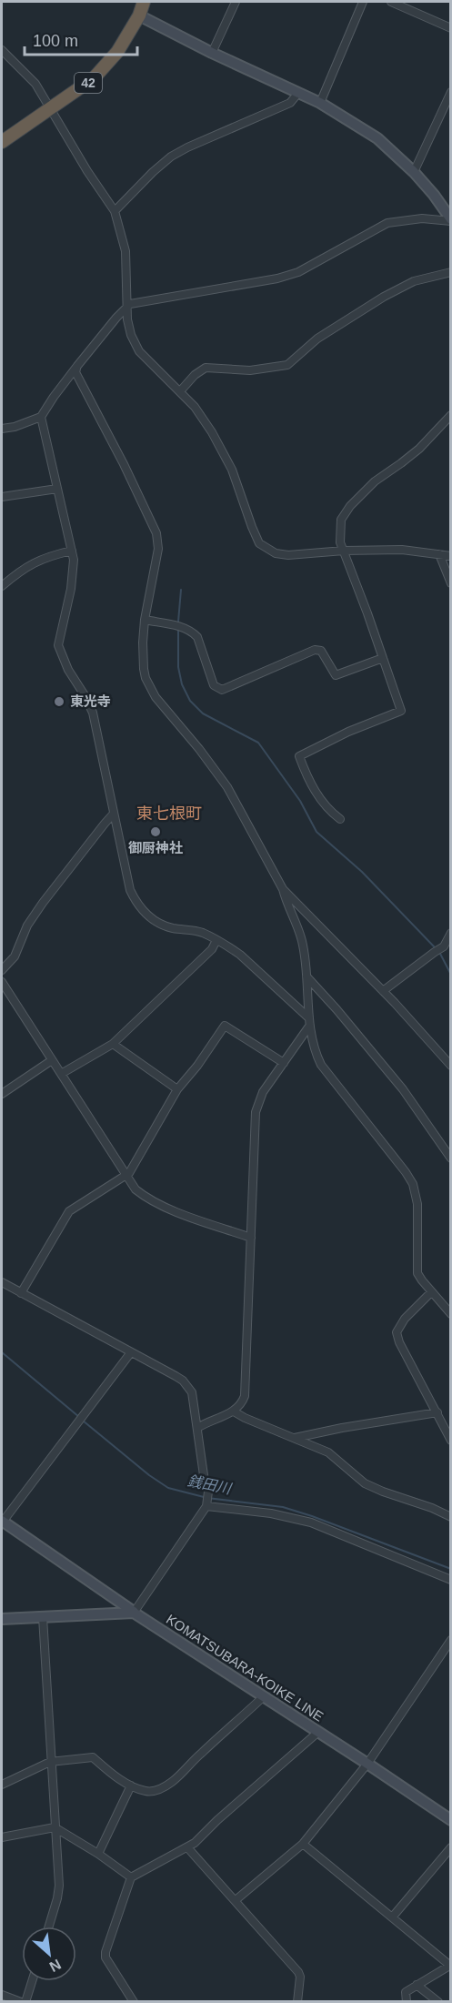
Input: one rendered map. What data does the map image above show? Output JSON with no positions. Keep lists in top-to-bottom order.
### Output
{
  "streets": {
    "highway": ["42"],
    "main road": ["KOMATSUBARA-KOIKE LINE"]
  },
  "districts": ["東七根町"],
  "water": ["銭田川"],
  "places": ["東光寺", "御厨神社"],
  "scale_bar": "100 m",
  "north": "bottom right"
}
